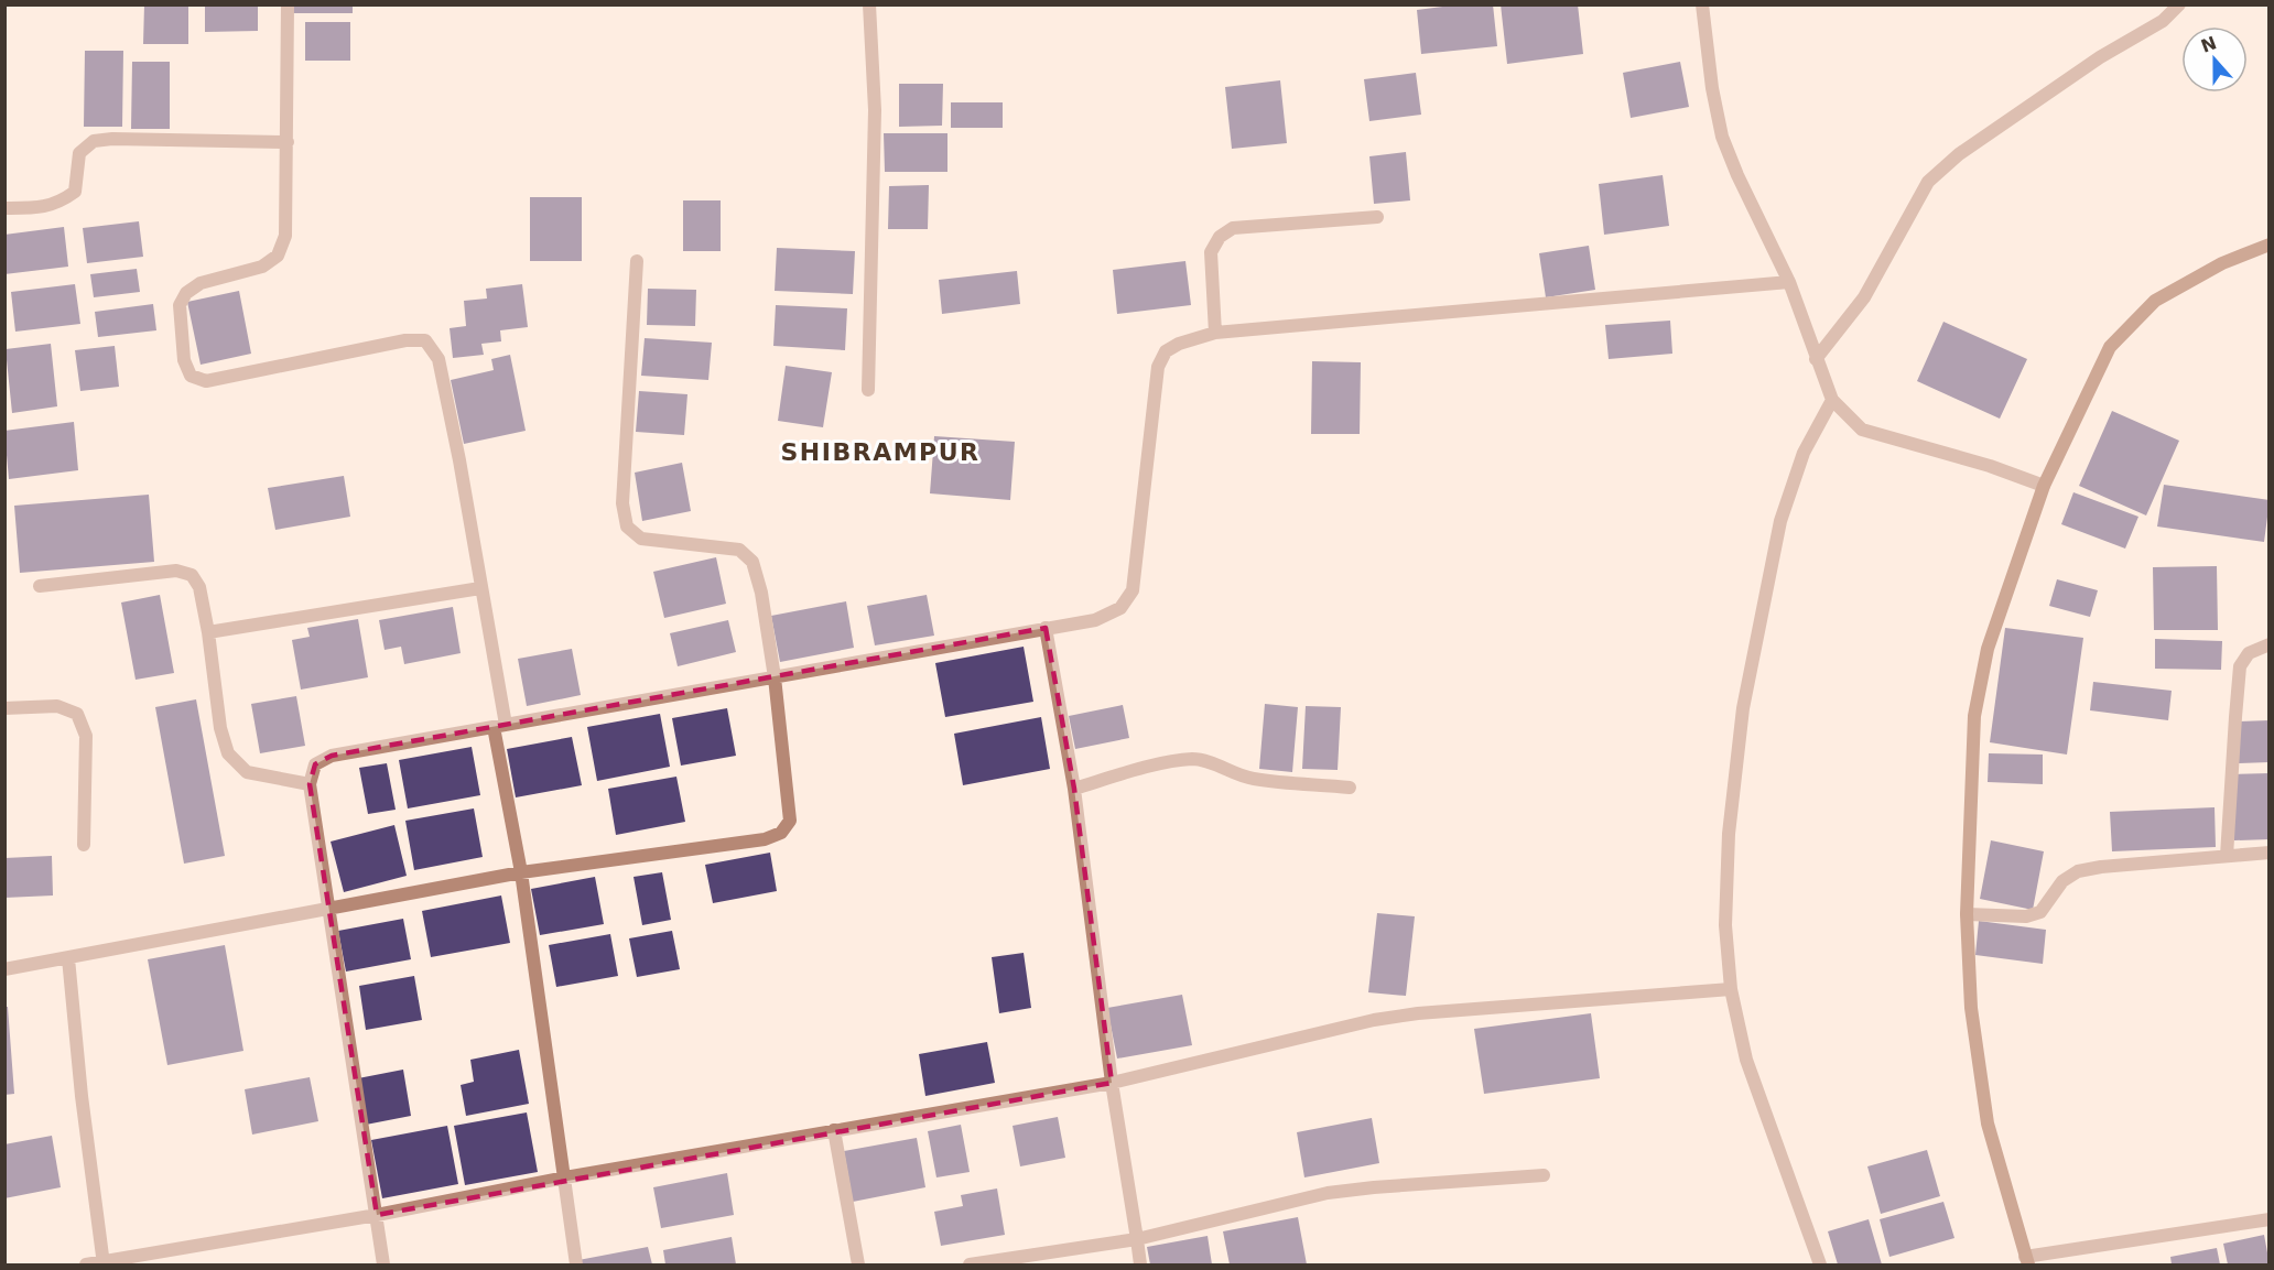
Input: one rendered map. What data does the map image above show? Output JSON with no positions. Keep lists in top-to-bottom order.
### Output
{
  "districts": ["SHIBRAMPUR"],
  "north": "top"
}
